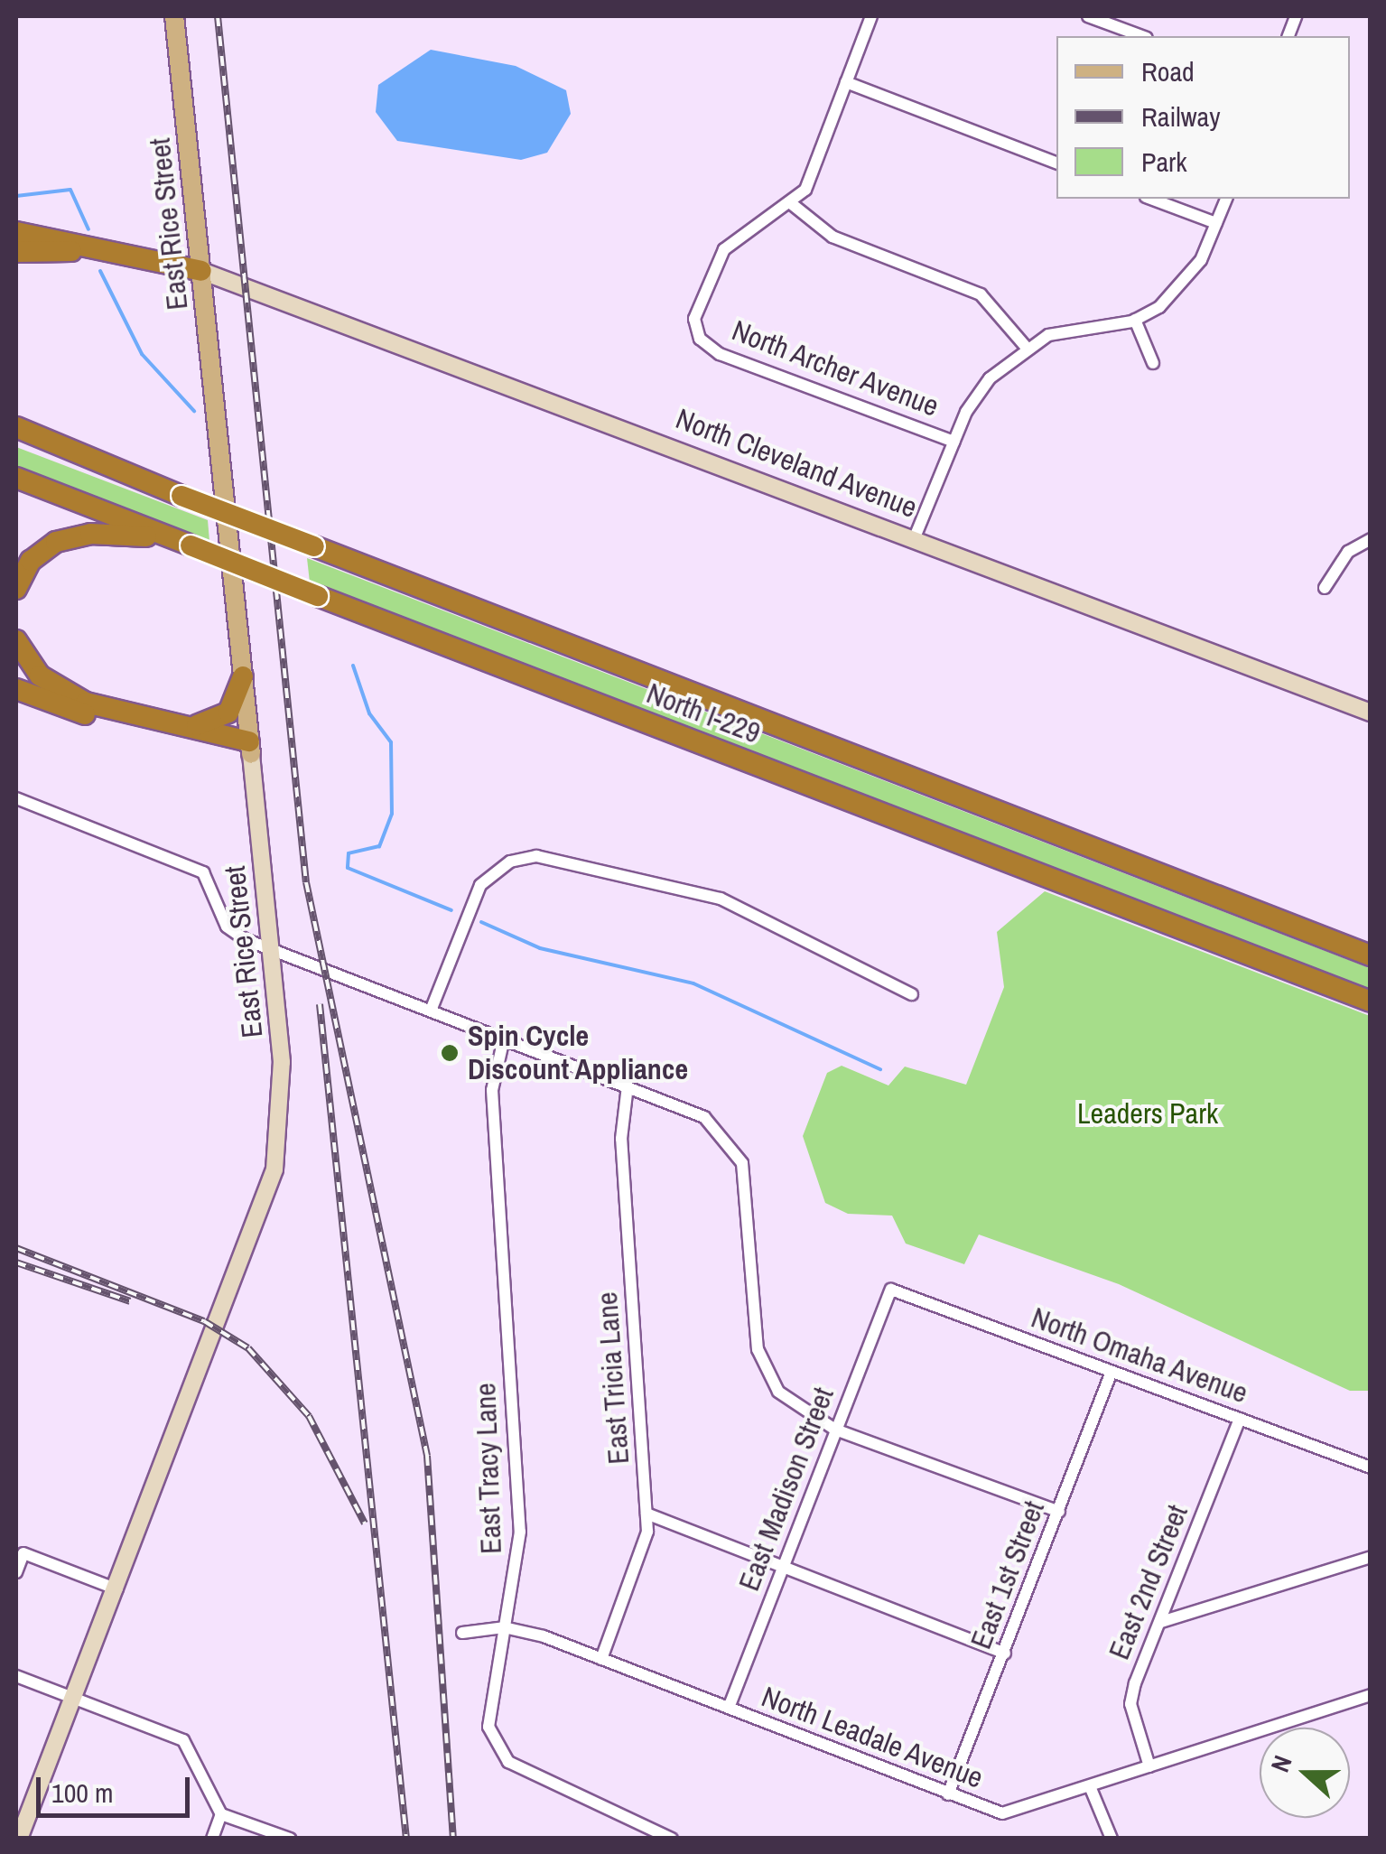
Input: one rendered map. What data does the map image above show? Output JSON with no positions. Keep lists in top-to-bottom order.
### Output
{
  "streets": {
    "highway": ["North I-229"],
    "main road": ["East Rice Street"],
    "street": [
      "North Archer Avenue",
      "North Cleveland Avenue",
      "North Omaha Avenue",
      "East Tricia Lane",
      "East Tracy Lane",
      "East Madison Street",
      "East 1st Street",
      "East 2nd Street",
      "North Leadale Avenue"
    ]
  },
  "crossings": [
    ["East Rice Street", "North Cleveland Avenue"],
    ["North Omaha Avenue", "East Madison Street"],
    ["North Omaha Avenue", "East 1st Street"],
    ["North Omaha Avenue", "East 2nd Street"],
    ["East Tricia Lane", "North Leadale Avenue"],
    ["East Tracy Lane", "North Leadale Avenue"],
    ["East Madison Street", "North Leadale Avenue"],
    ["East 1st Street", "North Leadale Avenue"],
    ["East 2nd Street", "North Leadale Avenue"]
  ],
  "parks": ["Leaders Park"],
  "places": ["Spin Cycle Discount Appliance"],
  "legend": ["Road", "Railway", "Park"],
  "scale_bar": "100 m",
  "north": "left"
}
